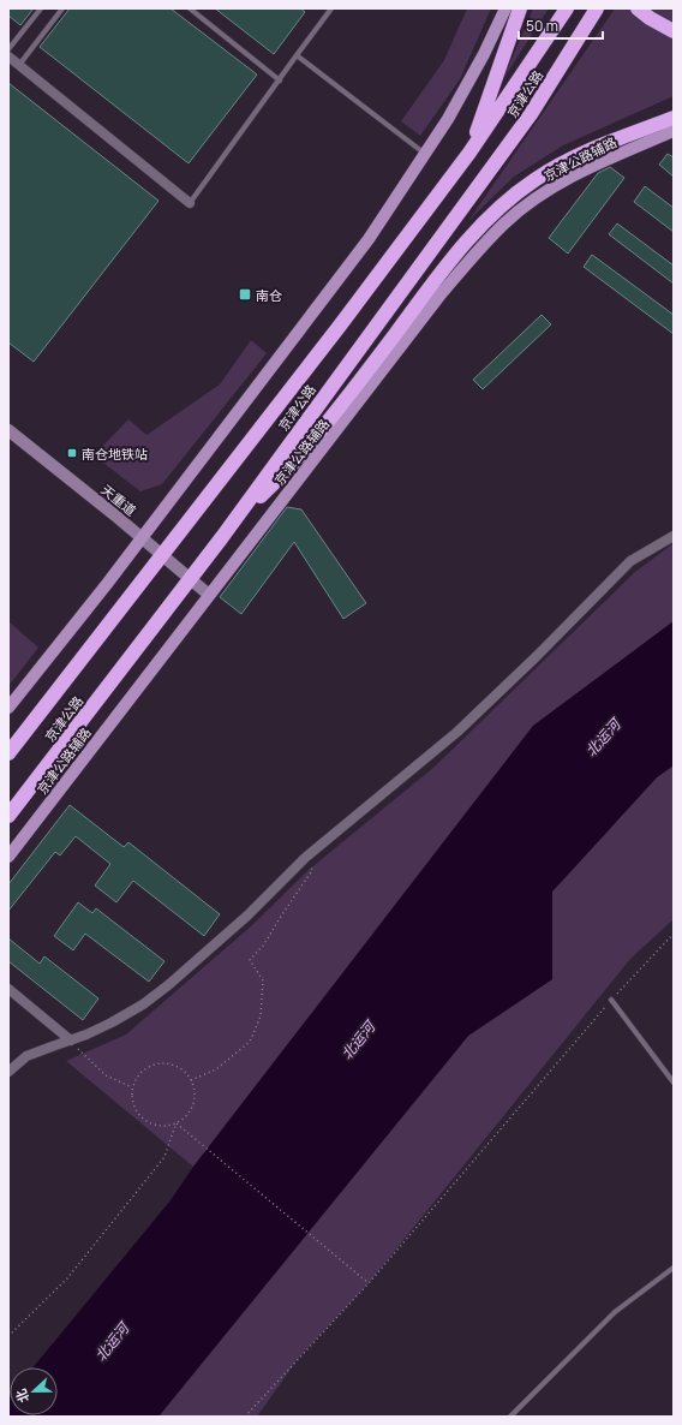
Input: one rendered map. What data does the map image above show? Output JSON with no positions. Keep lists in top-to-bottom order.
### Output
{
  "streets": {
    "highway": ["京津公路"],
    "main road": ["京津公路辅路"],
    "street": ["天重道"]
  },
  "crossings": [
    ["京津公路", "天重道"],
    ["京津公路辅路", "天重道"]
  ],
  "water": ["北运河"],
  "places": {
    "transit": ["南仓", "南仓地铁站"]
  },
  "scale_bar": "50 m",
  "north": "left"
}
